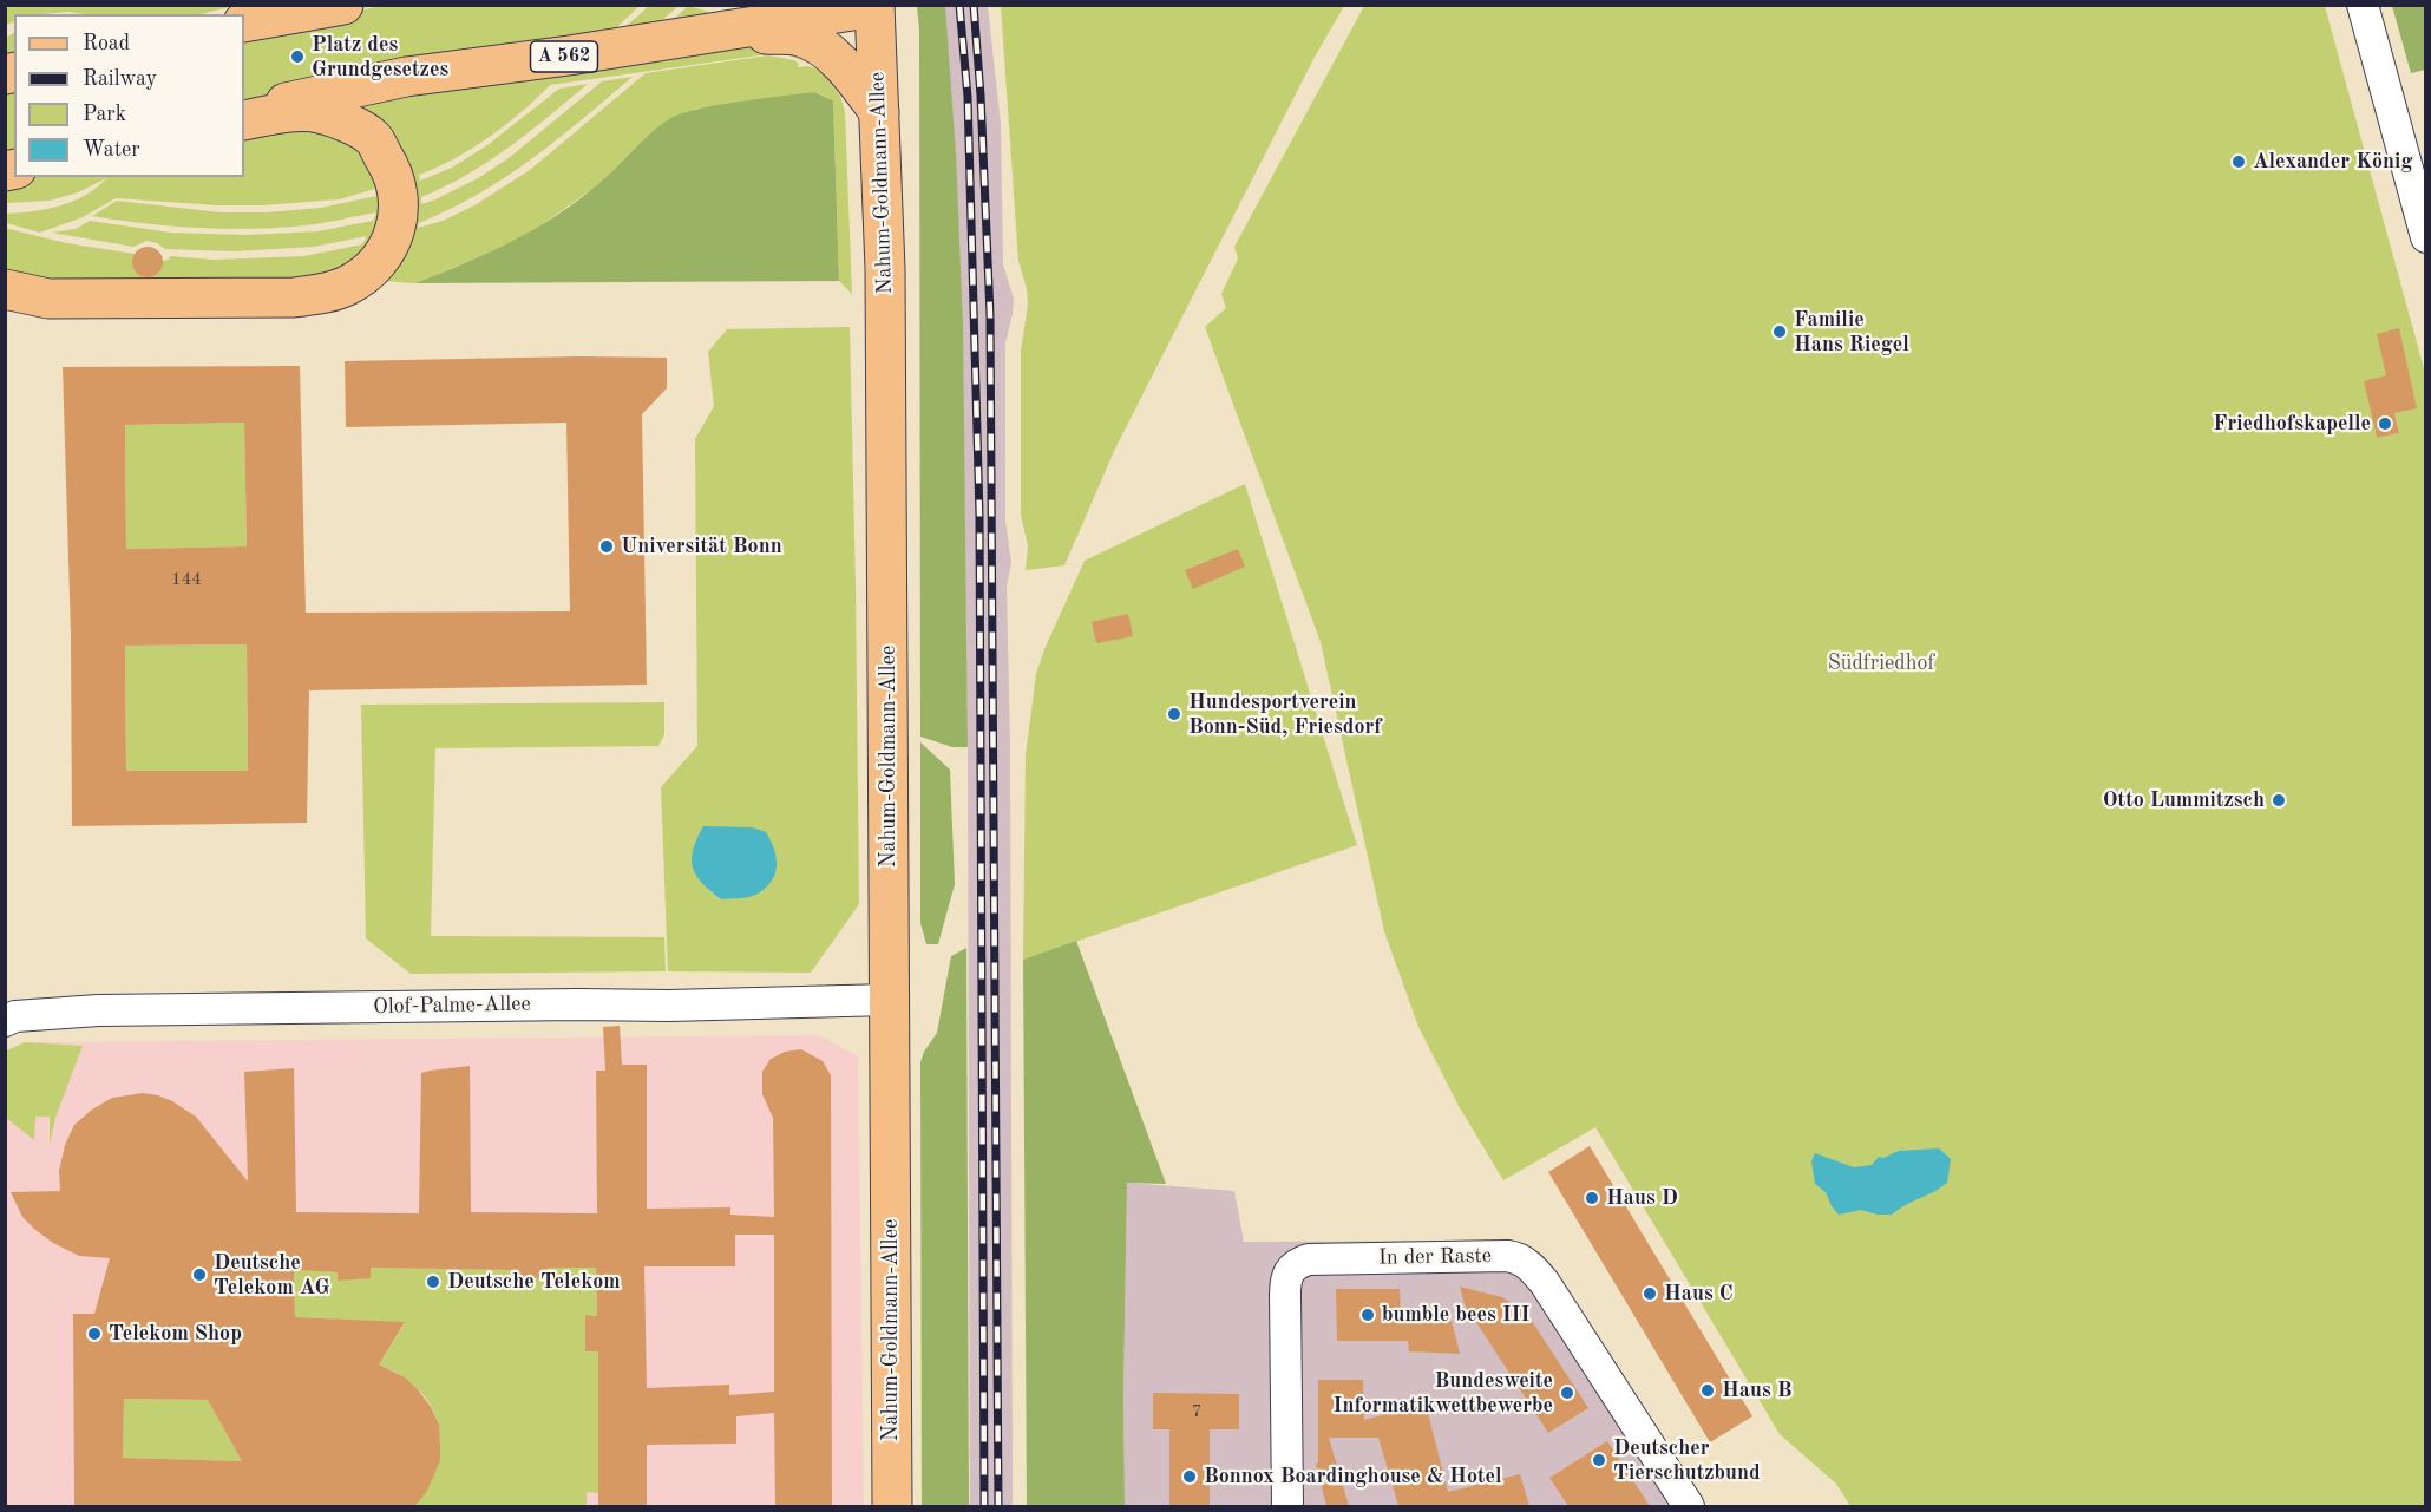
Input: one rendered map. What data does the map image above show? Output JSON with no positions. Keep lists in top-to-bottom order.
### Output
{
  "streets": {
    "main road": ["A 562", "Nahum-Goldmann-Allee"],
    "street": ["Olof-Palme-Allee", "In der Raste"]
  },
  "crossings": [
    ["A 562", "Nahum-Goldmann-Allee"],
    ["Nahum-Goldmann-Allee", "Olof-Palme-Allee"]
  ],
  "parks": ["Südfriedhof"],
  "places": [
    "Platz des Grundgesetzes",
    "Alexander König",
    "Familie Hans Riegel",
    "Friedhofskapelle",
    "Universität Bonn",
    "Hundesportverein Bonn-Süd, Friesdorf",
    "Otto Lummitzsch",
    "Haus D",
    "Deutsche Telekom AG",
    "Deutsche Telekom",
    "Haus C",
    "bumble bees III",
    "Telekom Shop",
    "Haus B",
    "Bundesweite Informatikwettbewerbe",
    "Deutscher Tierschutzbund",
    "Bonnox Boardinghouse & Hotel"
  ],
  "house_numbers": ["144", "7"],
  "legend": [
    "Road",
    "Railway",
    "Park",
    "Water"
  ]
}
